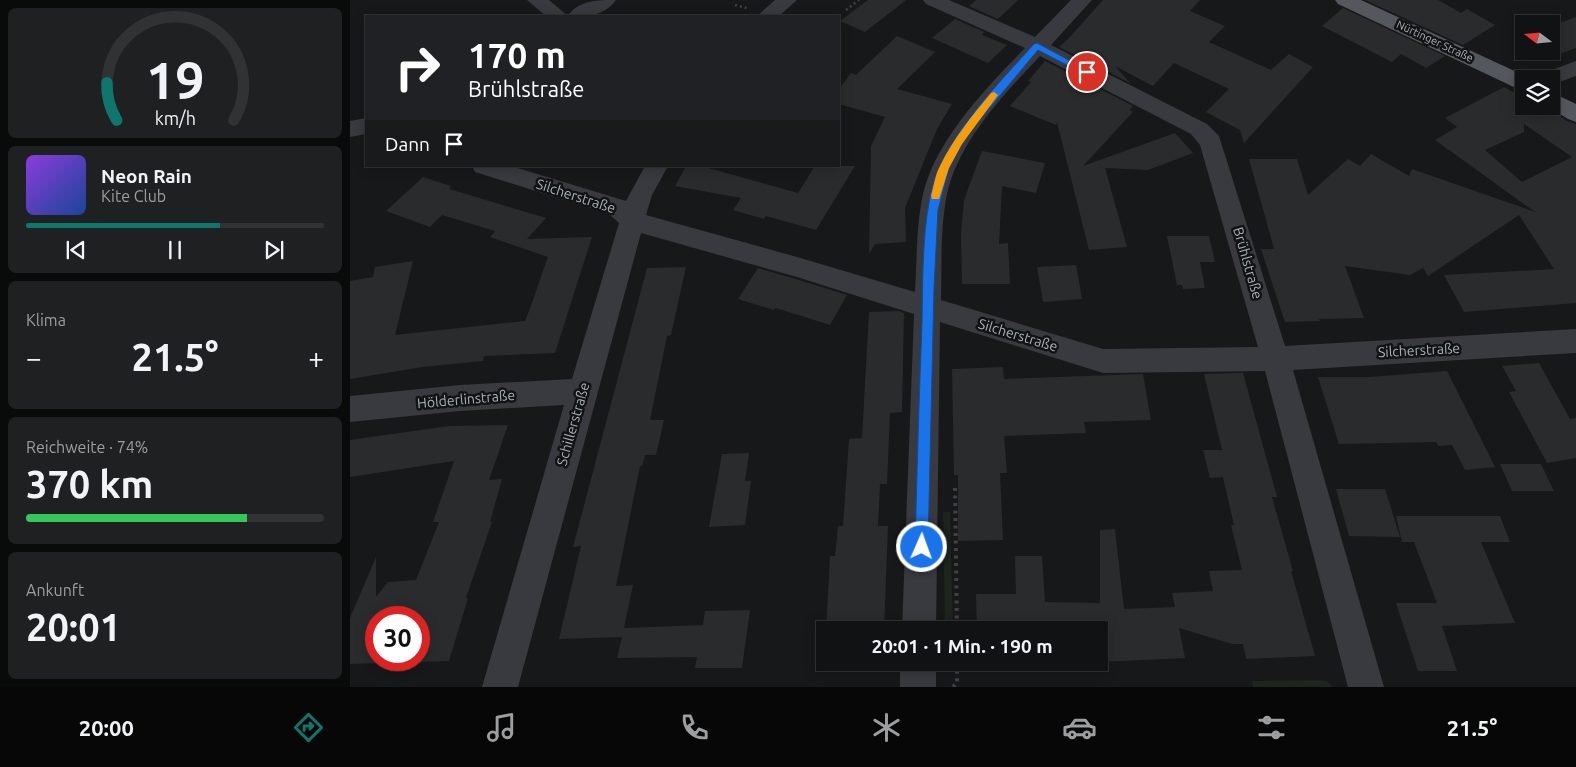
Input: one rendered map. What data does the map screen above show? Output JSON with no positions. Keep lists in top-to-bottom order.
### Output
{
  "streets": {
    "main road": ["Nürtinger Straße"],
    "street": [
      "Silcherstraße",
      "Brühlstraße",
      "Hölderlinstraße",
      "Schillerstraße"
    ]
  },
  "crossings": [
    ["Silcherstraße", "Brühlstraße"],
    ["Silcherstraße", "Schillerstraße"],
    ["Hölderlinstraße", "Schillerstraße"]
  ],
  "north": "left",
  "page": {
    "turn": ["170 m", "Brühlstraße"],
    "then": "Dann",
    "song": ["Neon Rain", "Kite Club"],
    "tile": [
      "Klima",
      ["Reichweite · 74%", "370 km"],
      ["Ankunft", "20:01"]
    ],
    "heat": ["−", "21.5°", "+"],
    "limit": "30",
    "trip": "20:01 · 1 Min. · 190 m",
    "tabs": ["20:00", "21.5°"],
    "gauge": ["19", "km/h"]
  }
}
